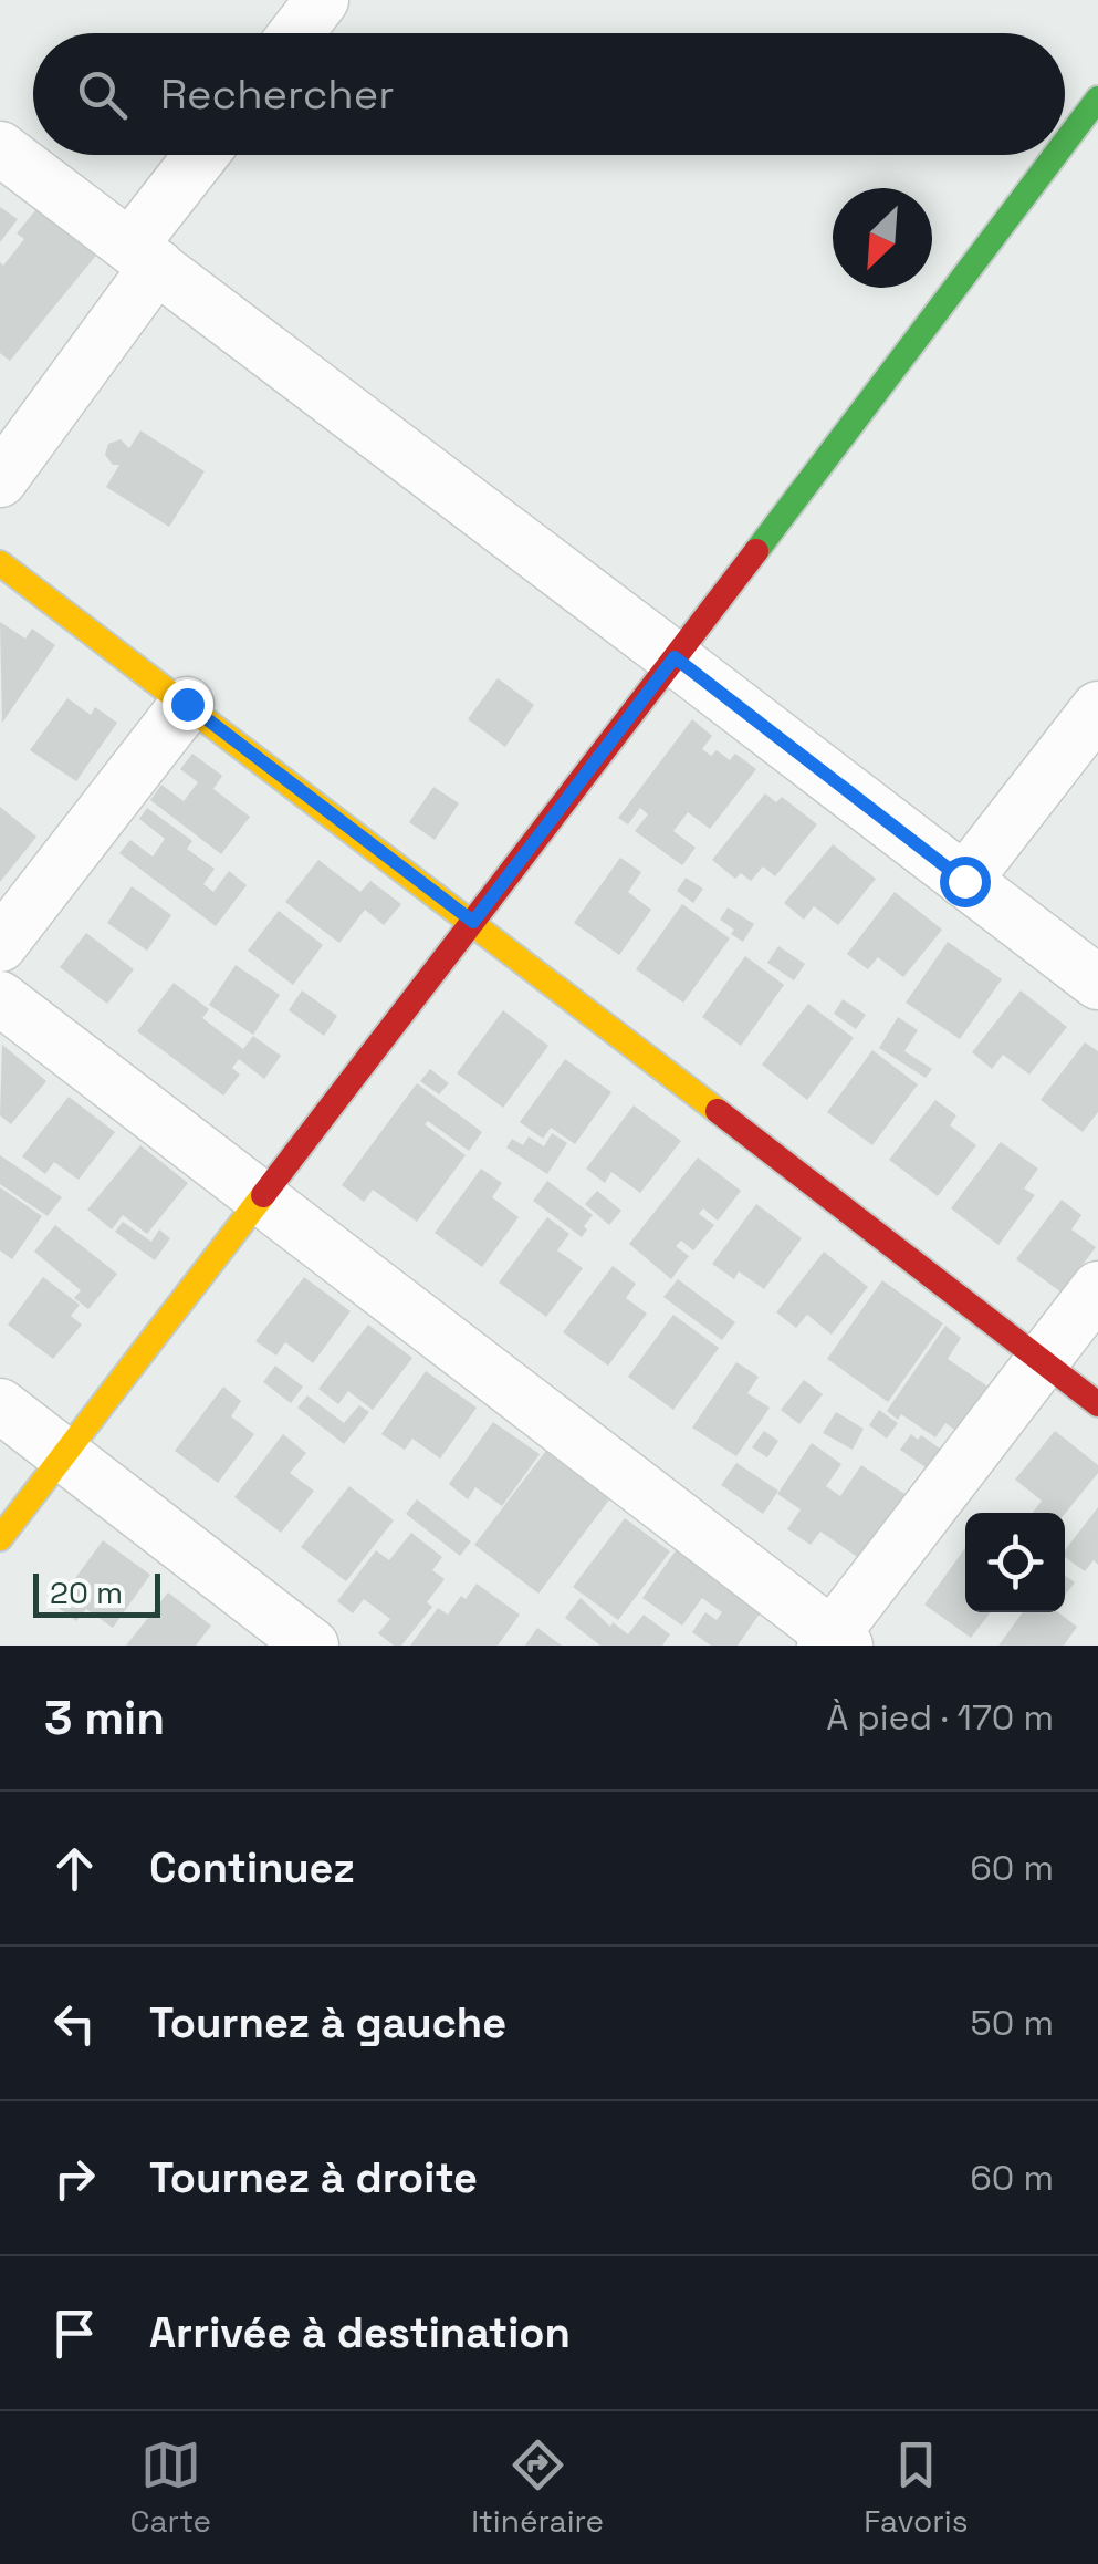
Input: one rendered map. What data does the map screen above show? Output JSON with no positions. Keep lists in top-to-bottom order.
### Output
{
  "scale_bar": "20 m",
  "north": "bottom left",
  "page": {
    "search": "Rechercher",
    "scale": "20 m",
    "heading": ["3 min", "À pied · 170 m"],
    "list": [
      ["Continuez", "60 m"],
      ["Tournez à gauche", "50 m"],
      ["Tournez à droite", "60 m"],
      "Arrivée à destination"
    ],
    "nav": ["Carte", "Itinéraire", "Favoris"]
  }
}
